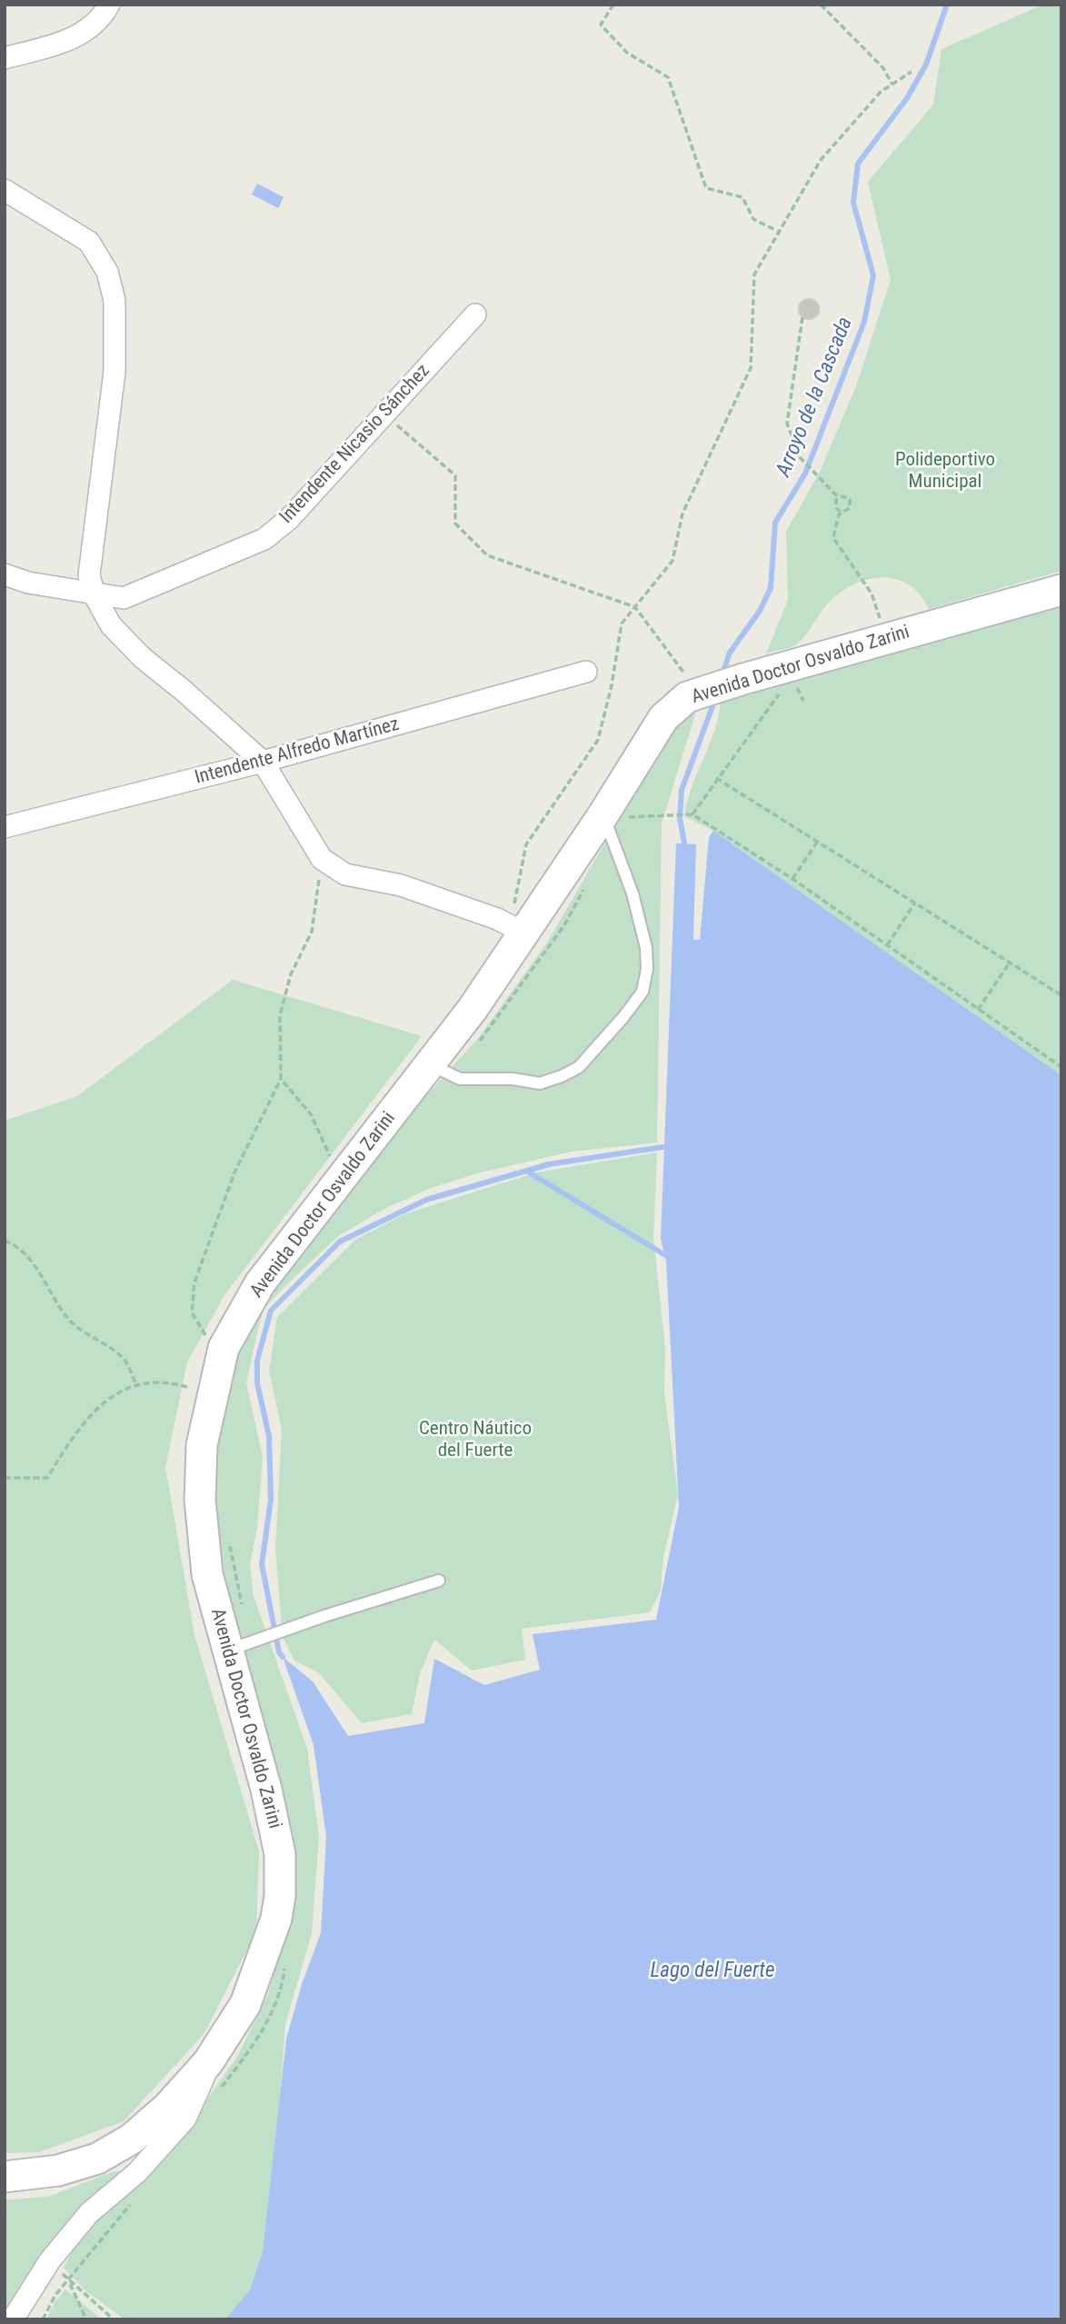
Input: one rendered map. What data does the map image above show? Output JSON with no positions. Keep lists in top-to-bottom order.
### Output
{
  "streets": {
    "main road": ["Avenida Doctor Osvaldo Zarini"],
    "street": ["Intendente Nicasio Sánchez", "Intendente Alfredo Martínez"]
  },
  "water": ["Arroyo de la Cascada", "Lago del Fuerte"],
  "parks": ["Polideportivo Municipal", "Centro Náutico del Fuerte"]
}
